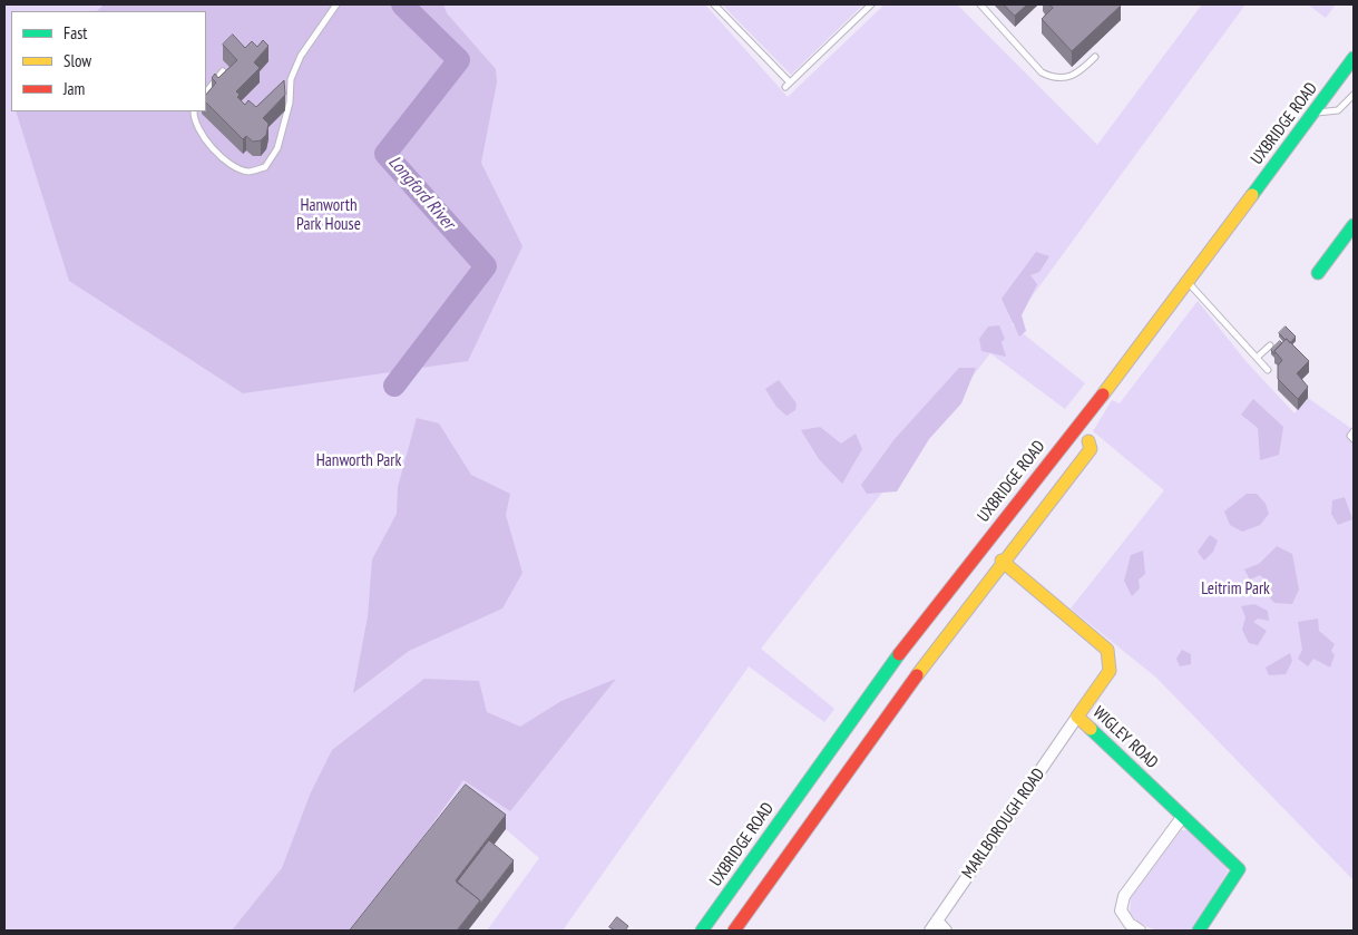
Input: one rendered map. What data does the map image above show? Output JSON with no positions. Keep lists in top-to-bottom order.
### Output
{
  "streets": {
    "street": ["UXBRIDGE ROAD", "WIGLEY ROAD", "MARLBOROUGH ROAD"]
  },
  "crossings": [
    ["WIGLEY ROAD", "MARLBOROUGH ROAD"]
  ],
  "water": ["Longford River"],
  "parks": ["Hanworth Park House", "Hanworth Park", "Leitrim Park"],
  "legend": ["Fast", "Slow", "Jam"]
}
